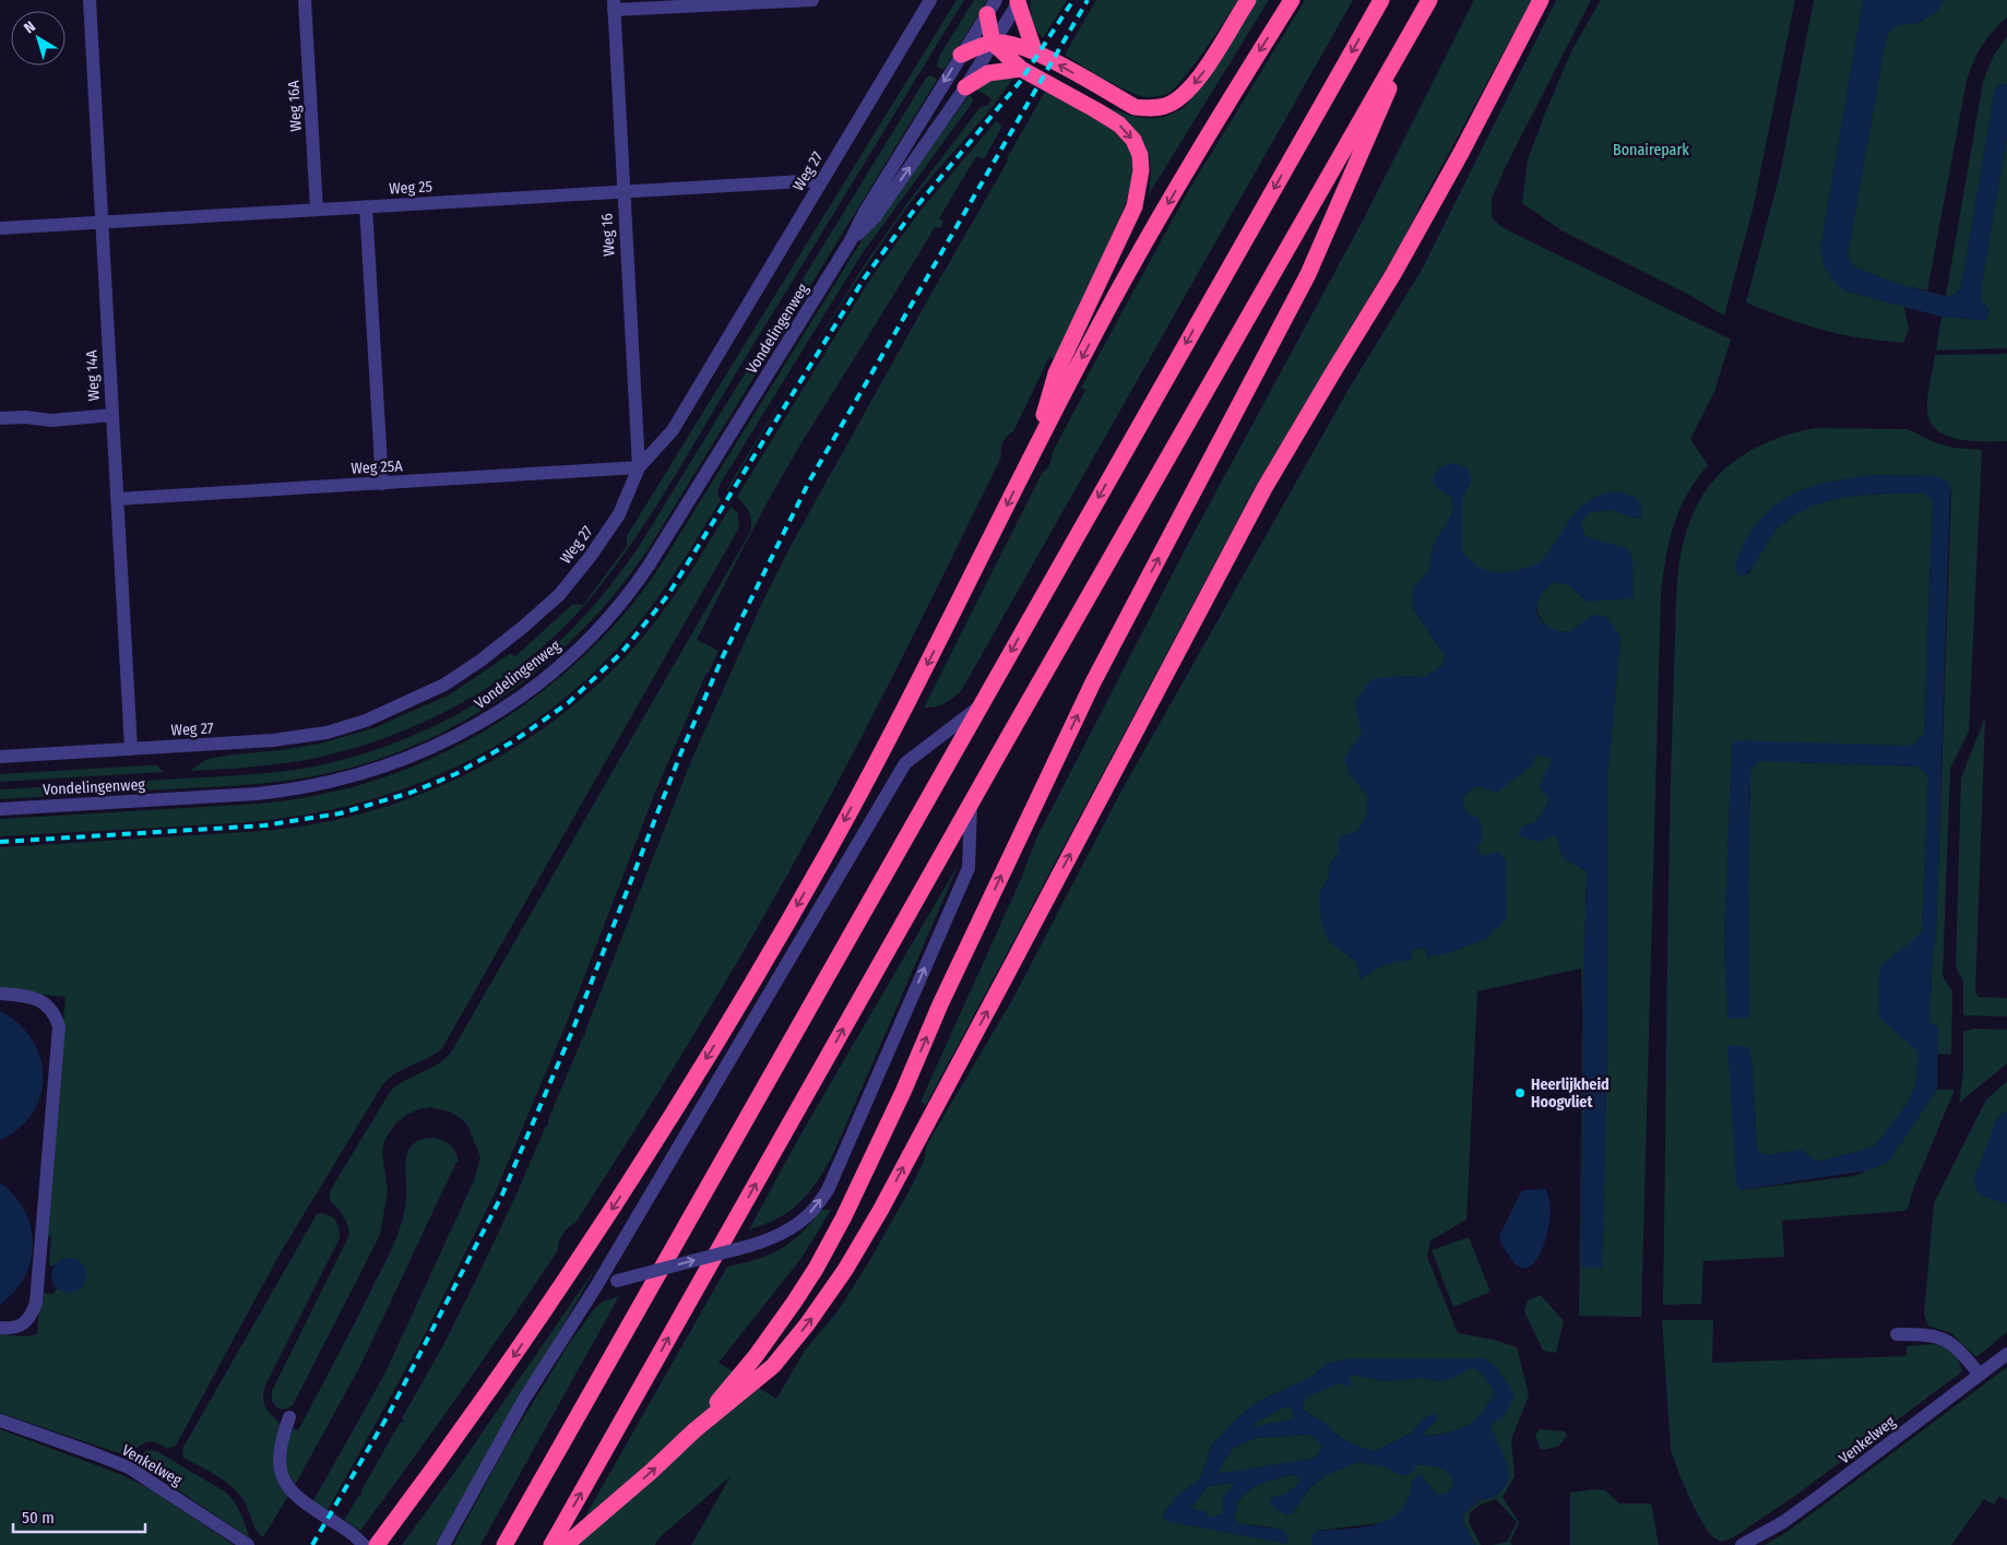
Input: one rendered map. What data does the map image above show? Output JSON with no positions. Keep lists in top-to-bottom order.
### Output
{
  "streets": {
    "street": [
      "Weg 16A",
      "Weg 27",
      "Weg 25",
      "Weg 16",
      "Vondelingenweg",
      "Weg 14A",
      "Weg 25A",
      "Venkelweg"
    ]
  },
  "crossings": [
    ["Weg 16A", "Weg 25"],
    ["Weg 27", "Weg 25"],
    ["Weg 27", "Weg 16"],
    ["Weg 27", "Weg 14A"],
    ["Weg 27", "Weg 25A"],
    ["Weg 25", "Weg 16"],
    ["Weg 25", "Weg 14A"],
    ["Weg 16", "Weg 25A"],
    ["Weg 14A", "Weg 25A"]
  ],
  "parks": ["Bonairepark"],
  "places": ["Heerlijkheid Hoogvliet"],
  "scale_bar": "50 m",
  "north": "top left"
}
